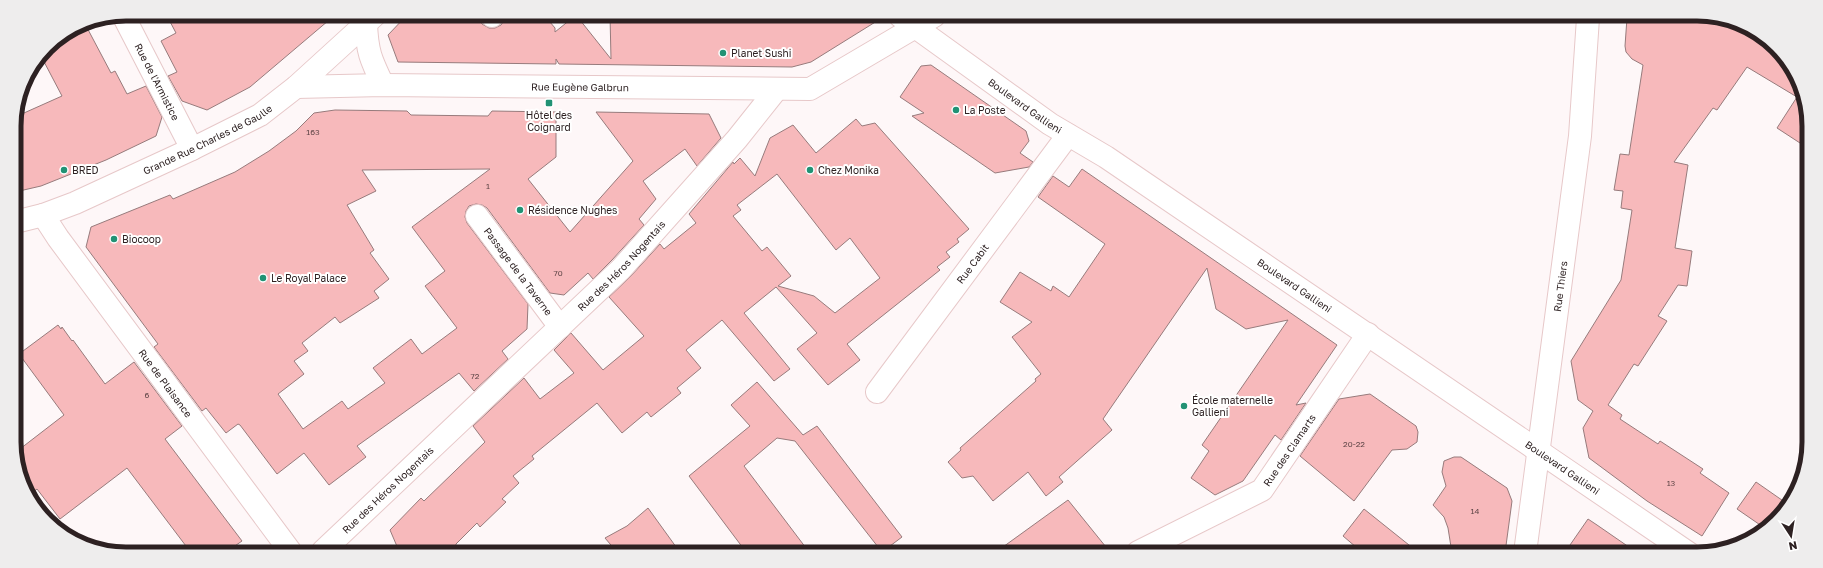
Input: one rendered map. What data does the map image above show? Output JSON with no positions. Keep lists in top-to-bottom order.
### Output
{
  "streets": {
    "street": [
      "Rue de l'Armistice",
      "Rue Eugène Galbrun",
      "Boulevard Gallieni",
      "Grande Rue Charles de Gaulle",
      "Rue Cabit",
      "Rue des Héros Nogentais",
      "Passage de la Taverne",
      "Rue Thiers",
      "Rue de Plaisance",
      "Rue des Clamarts"
    ]
  },
  "crossings": [
    ["Rue de l'Armistice", "Grande Rue Charles de Gaulle"],
    ["Rue Eugène Galbrun", "Grande Rue Charles de Gaulle"],
    ["Rue Eugène Galbrun", "Rue des Héros Nogentais"],
    ["Boulevard Gallieni", "Rue Cabit"],
    ["Boulevard Gallieni", "Rue Thiers"],
    ["Boulevard Gallieni", "Rue des Clamarts"],
    ["Grande Rue Charles de Gaulle", "Rue de Plaisance"],
    ["Rue des Héros Nogentais", "Passage de la Taverne"]
  ],
  "places": {
    "other": [
      "Planet Sushi",
      "La Poste",
      "BRED",
      "Chez Monika",
      "Résidence Nughes",
      "Biocoop",
      "Le Royal Palace",
      "École maternelle Gallieni"
    ],
    "transit": ["Hôtel des Coignard"]
  },
  "house_numbers": [
    "163",
    "1",
    "70",
    "72",
    "6",
    "20-22",
    "13",
    "14"
  ],
  "north": "bottom"
}
